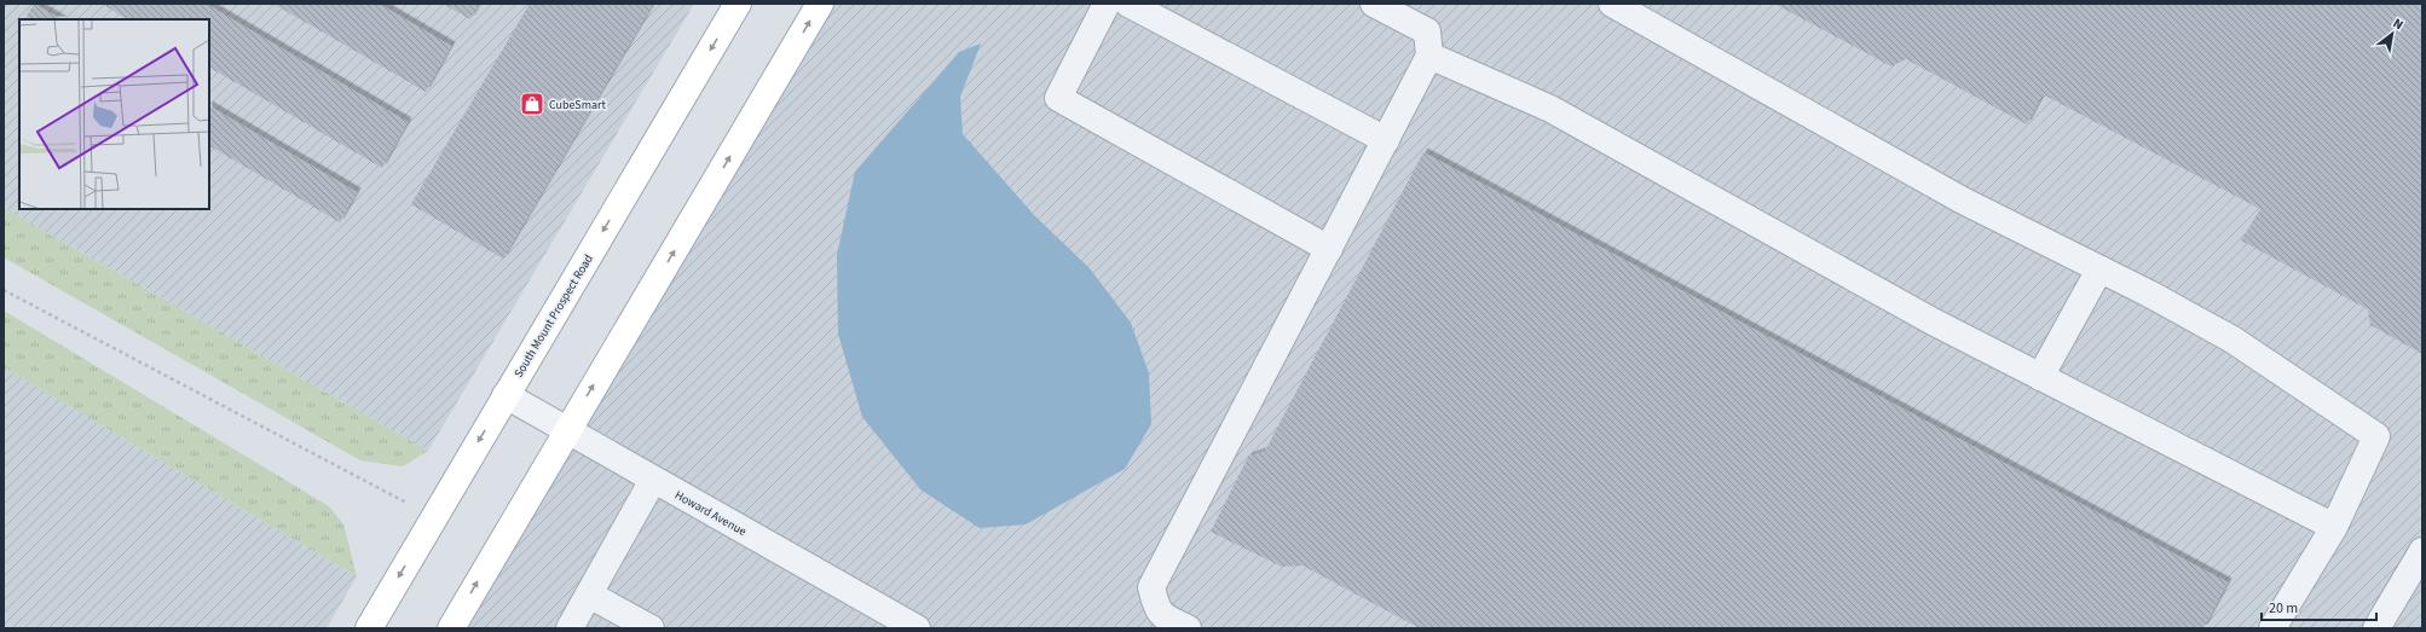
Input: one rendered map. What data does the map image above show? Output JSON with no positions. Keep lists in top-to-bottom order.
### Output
{
  "streets": {
    "main road": ["South Mount Prospect Road"],
    "street": ["Howard Avenue"]
  },
  "crossings": [
    ["South Mount Prospect Road", "Howard Avenue"]
  ],
  "places": {
    "shop": ["CubeSmart"]
  },
  "scale_bar": "20 m",
  "north": "top right"
}
